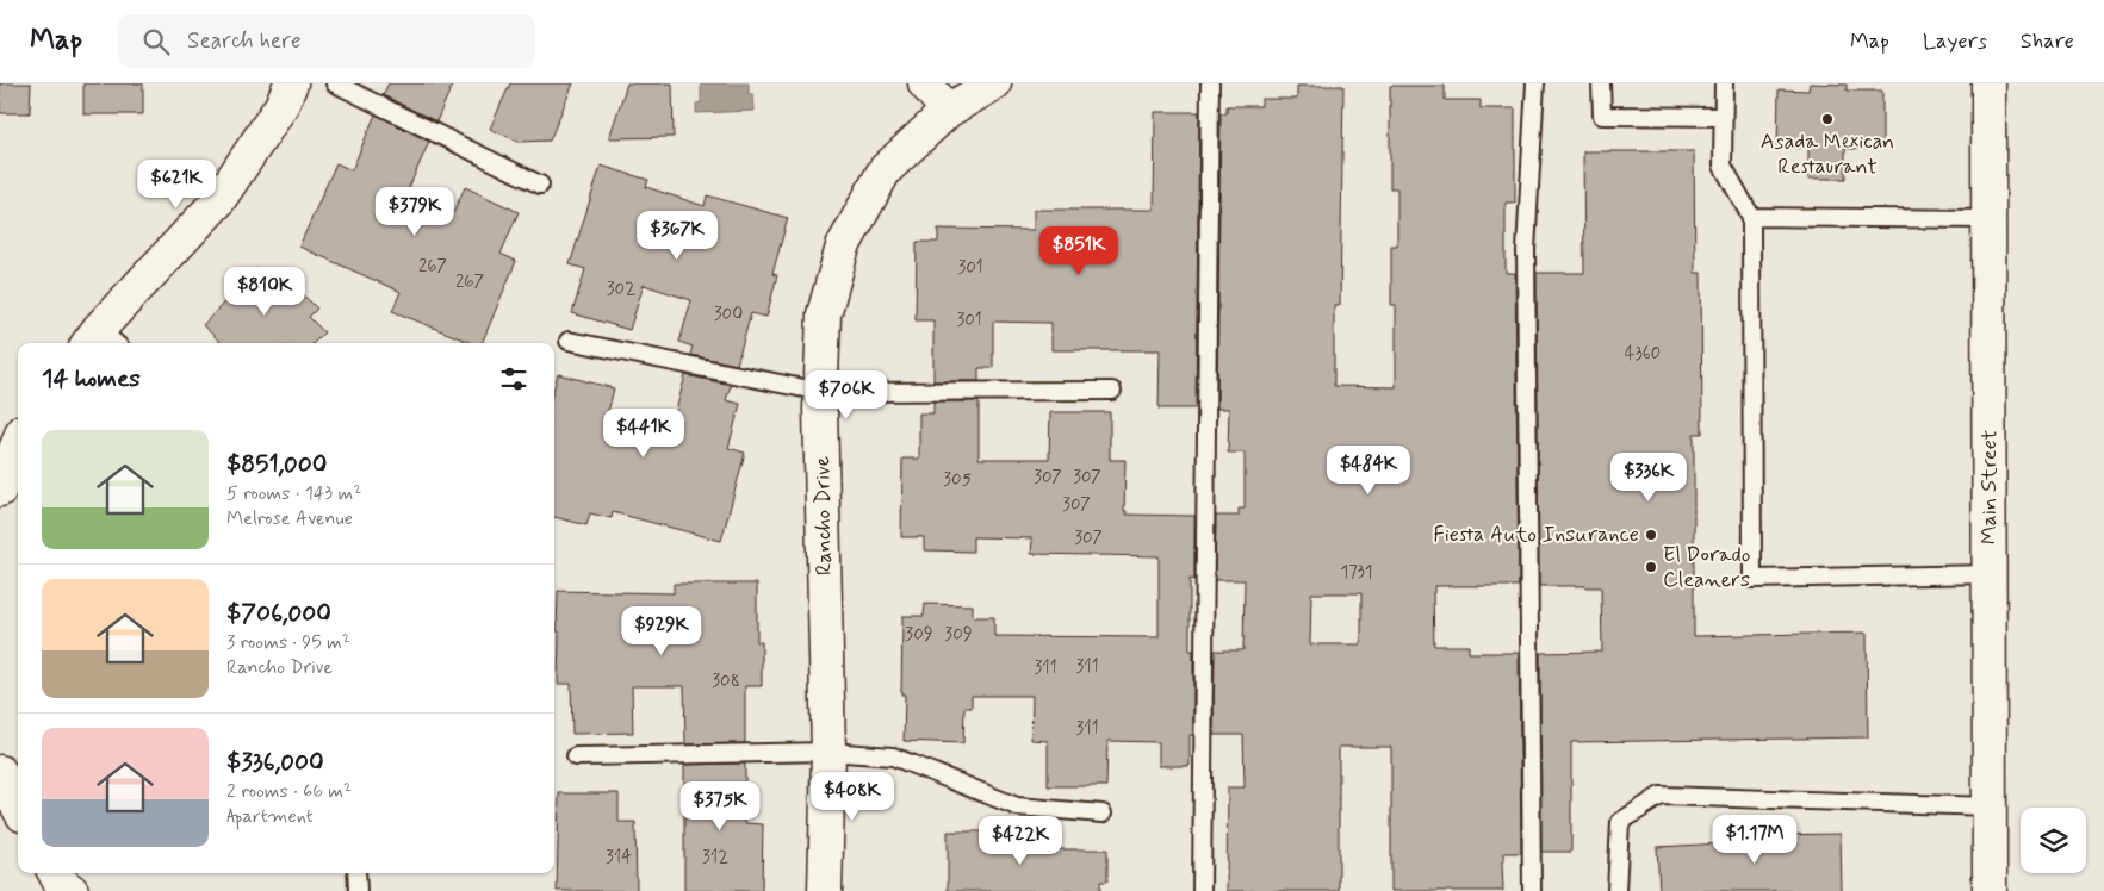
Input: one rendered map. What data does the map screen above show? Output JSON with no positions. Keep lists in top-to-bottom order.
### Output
{
  "streets": {
    "street": ["Main Street", "Rancho Drive"]
  },
  "places": ["Asada Mexican Restaurant", "Fiesta Auto Insurance", "El Dorado Cleaners"],
  "house_numbers": [
    "267",
    "301",
    "267",
    "302",
    "300",
    "301",
    "4360",
    "307",
    "307",
    "305",
    "307",
    "307",
    "1731",
    "309",
    "309",
    "311",
    "311",
    "308",
    "311",
    "314",
    "312"
  ],
  "page": {
    "header": "Map",
    "search": "Search here",
    "nav": ["Map", "Layers", "Share"],
    "price": [
      "$621K",
      "$379K",
      "$367K",
      "$851K",
      "$810K",
      "$706K",
      "$441K",
      "$484K",
      "$336K",
      "$929K",
      "$408K",
      "$375K",
      "$1.17M",
      "$422K"
    ],
    "heading": "14 homes",
    "list": [
      {
        "name": "$851,000",
        "note": "5 rooms · 143 m² · Melrose Avenue"
      },
      {
        "name": "$706,000",
        "note": "3 rooms · 95 m² · Rancho Drive"
      },
      {
        "name": "$336,000",
        "note": "2 rooms · 66 m² · Apartment"
      }
    ]
  }
}
